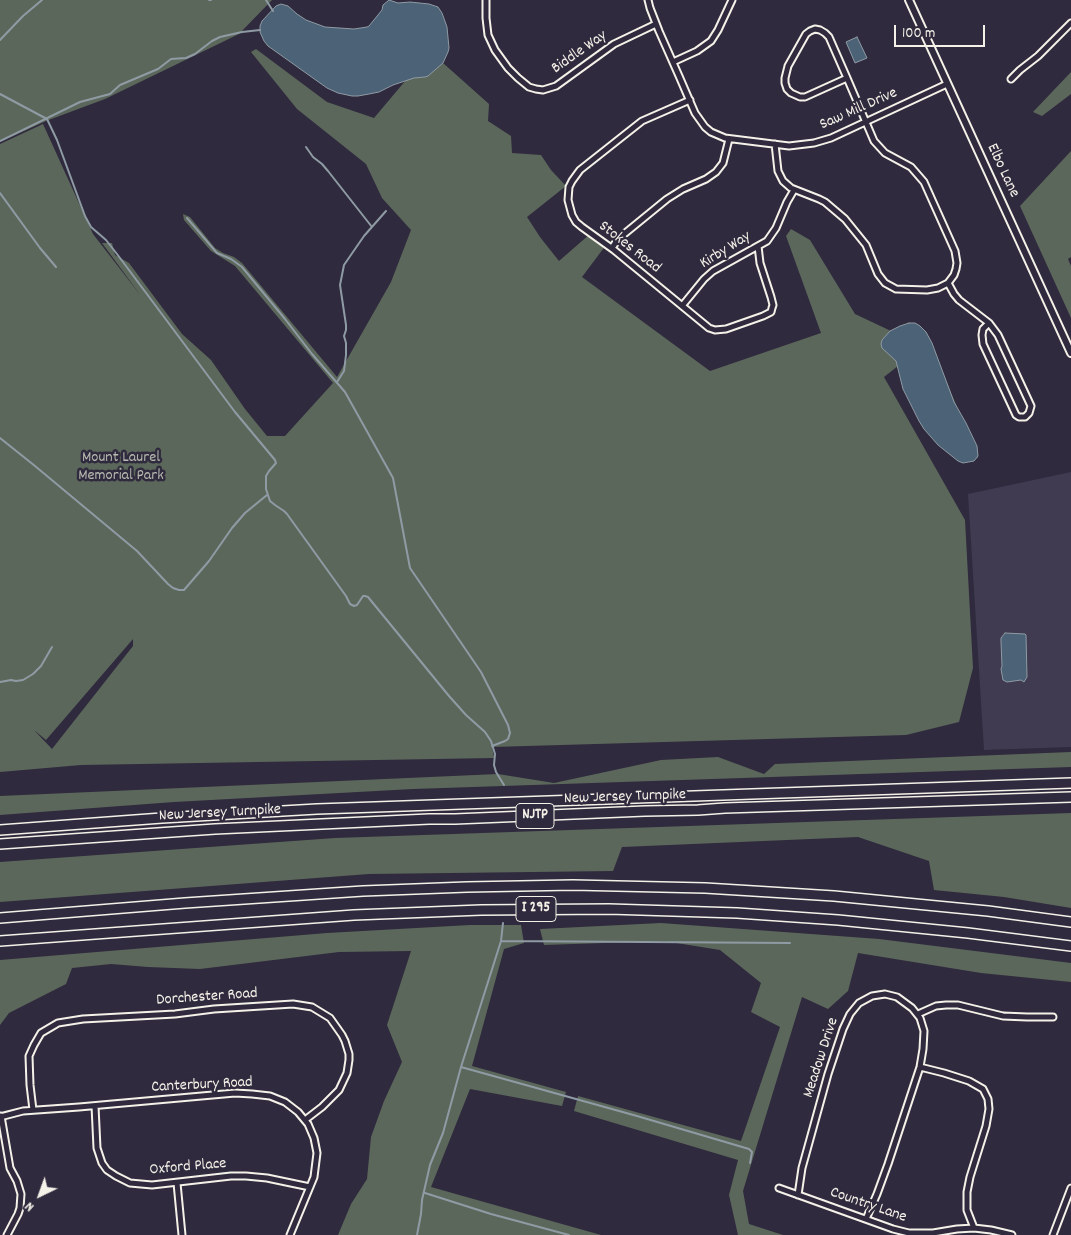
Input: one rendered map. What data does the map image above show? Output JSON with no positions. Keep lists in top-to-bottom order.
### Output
{
  "streets": {
    "highway": ["New Jersey Turnpike", "NJTP", "I 295"],
    "street": [
      "Biddle Way",
      "Saw Mill Drive",
      "Elbo Lane",
      "Stokes Road",
      "Kirby Way",
      "Dorchester Road",
      "Meadow Drive",
      "Canterbury Road",
      "Oxford Place",
      "Country Lane"
    ]
  },
  "crossings": [
    ["Biddle Way", "Saw Mill Drive"],
    ["Saw Mill Drive", "Elbo Lane"],
    ["Saw Mill Drive", "Stokes Road"],
    ["Stokes Road", "Kirby Way"],
    ["Dorchester Road", "Canterbury Road"],
    ["Meadow Drive", "Country Lane"],
    ["Canterbury Road", "Oxford Place"]
  ],
  "parks": ["Mount Laurel Memorial Park"],
  "scale_bar": "100 m",
  "north": "bottom left"
}
